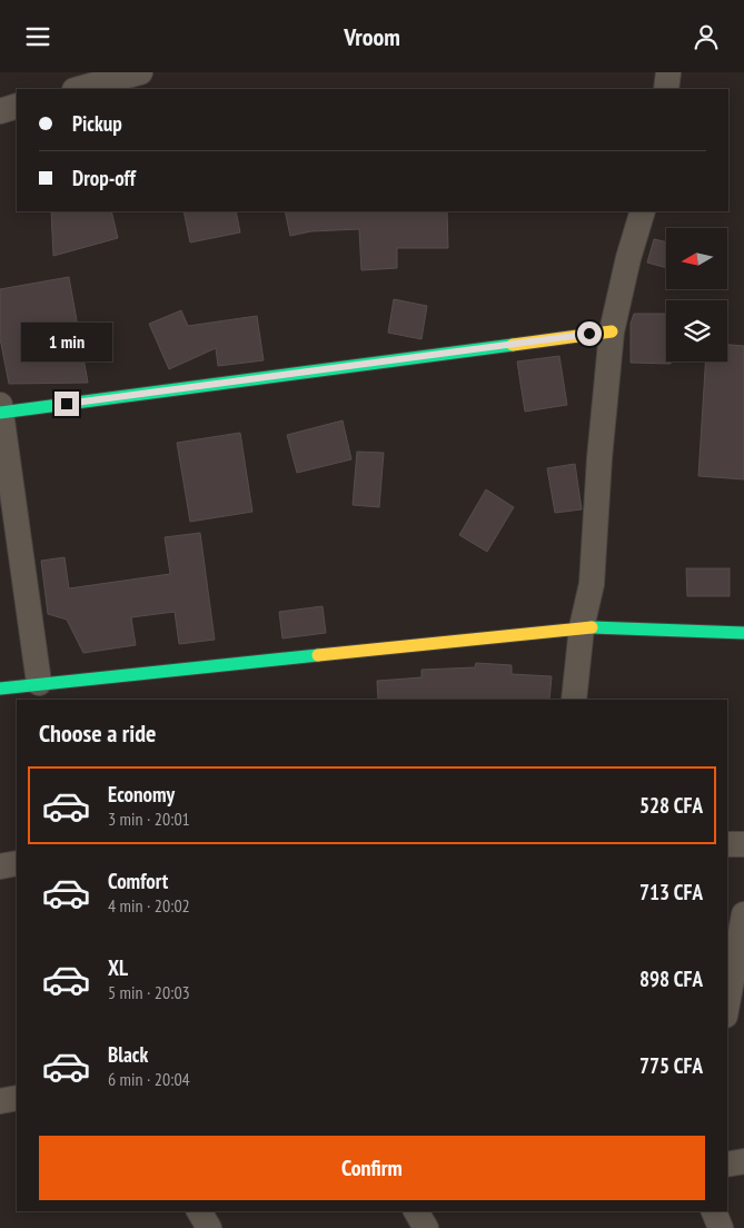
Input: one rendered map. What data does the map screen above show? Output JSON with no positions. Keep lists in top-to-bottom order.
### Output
{
  "north": "left",
  "page": {
    "header": "Vroom",
    "banner": ["Pickup", "Drop-off"],
    "bubble": "1 min",
    "heading": "Choose a ride",
    "list": [
      {
        "name": "Economy",
        "note": "3 min · 20:01",
        "value": "528 CFA"
      },
      {
        "name": "Comfort",
        "note": "4 min · 20:02",
        "value": "713 CFA"
      },
      {
        "name": "XL",
        "note": "5 min · 20:03",
        "value": "898 CFA"
      },
      {
        "name": "Black",
        "note": "6 min · 20:04",
        "value": "775 CFA"
      }
    ],
    "buttons": "Confirm"
  }
}
